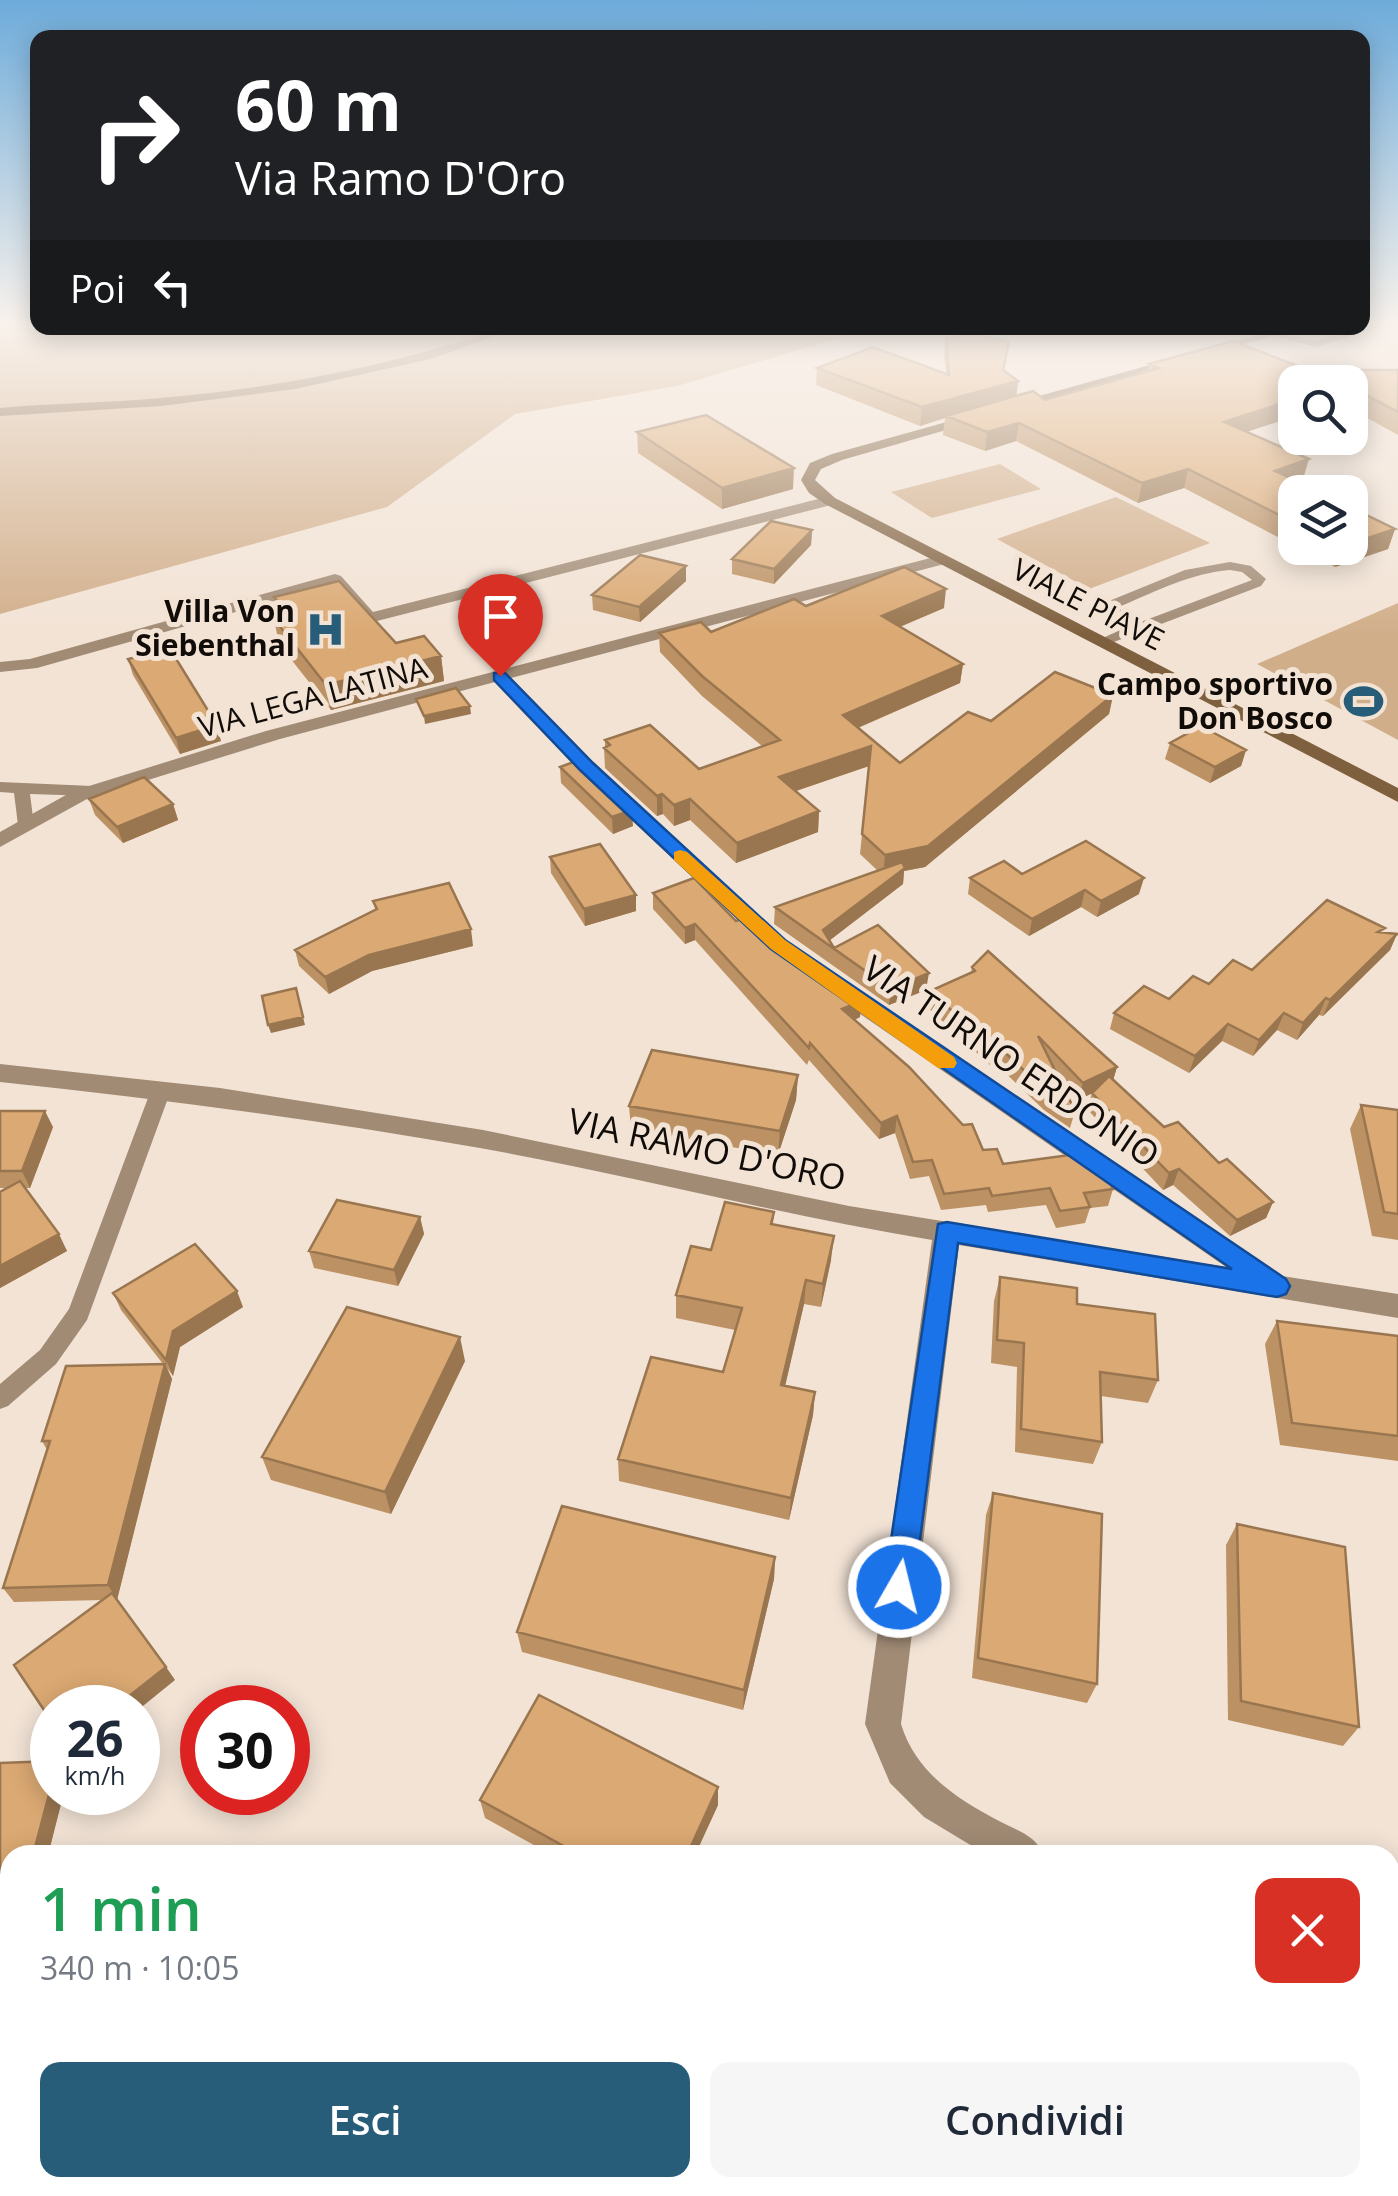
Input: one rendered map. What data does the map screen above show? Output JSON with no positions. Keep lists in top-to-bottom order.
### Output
{
  "streets": {
    "street": [
      "VIALE PIAVE",
      "VIA LEGA LATINA",
      "VIA TURNO ERDONIO",
      "VIA RAMO D'ORO"
    ]
  },
  "crossings": [
    ["VIALE PIAVE", "VIA LEGA LATINA"],
    ["VIA TURNO ERDONIO", "VIA RAMO D'ORO"]
  ],
  "places": {
    "hospital": ["Villa Von Siebenthal"],
    "sports": ["Campo sportivo Don Bosco"]
  },
  "page": {
    "turn": ["60 m", "Via Ramo D'Oro"],
    "then": "Poi",
    "speed": "26 km/h",
    "limit": "30",
    "heading": ["1 min", "340 m · 10:05"],
    "buttons": ["Esci", "Condividi"]
  }
}
